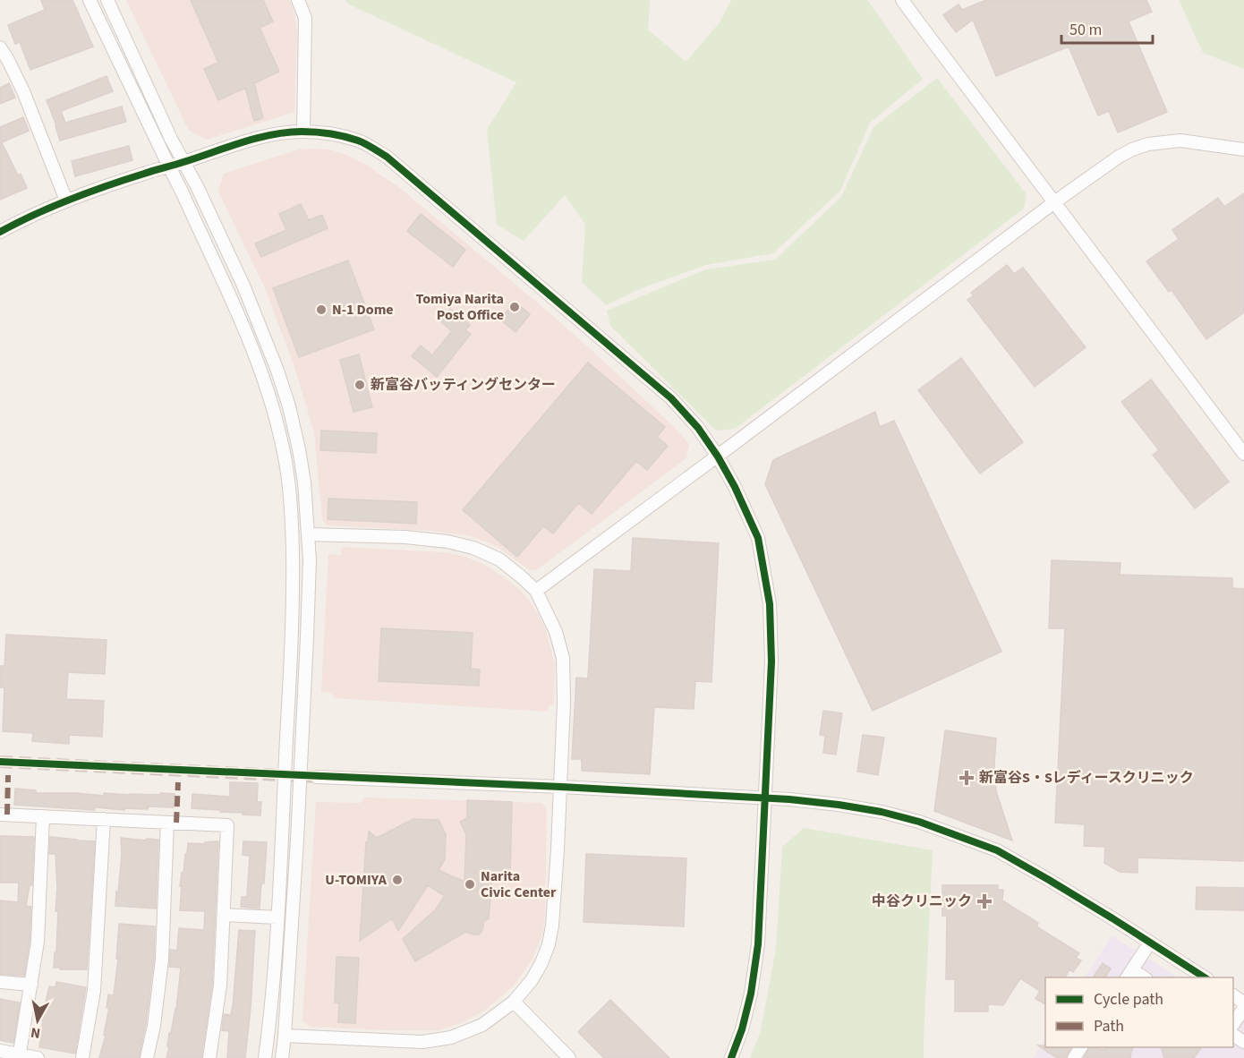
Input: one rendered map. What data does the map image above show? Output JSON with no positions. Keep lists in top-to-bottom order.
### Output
{
  "places": {
    "other": [
      "Tomiya Narita Post Office",
      "N-1 Dome",
      "新富谷バッティングセンター",
      "U-TOMIYA",
      "Narita Civic Center"
    ],
    "health": ["新富谷S・Sレディースクリニック", "中谷クリニック"]
  },
  "legend": ["Cycle path", "Path"],
  "scale_bar": "50 m",
  "north": "bottom"
}
